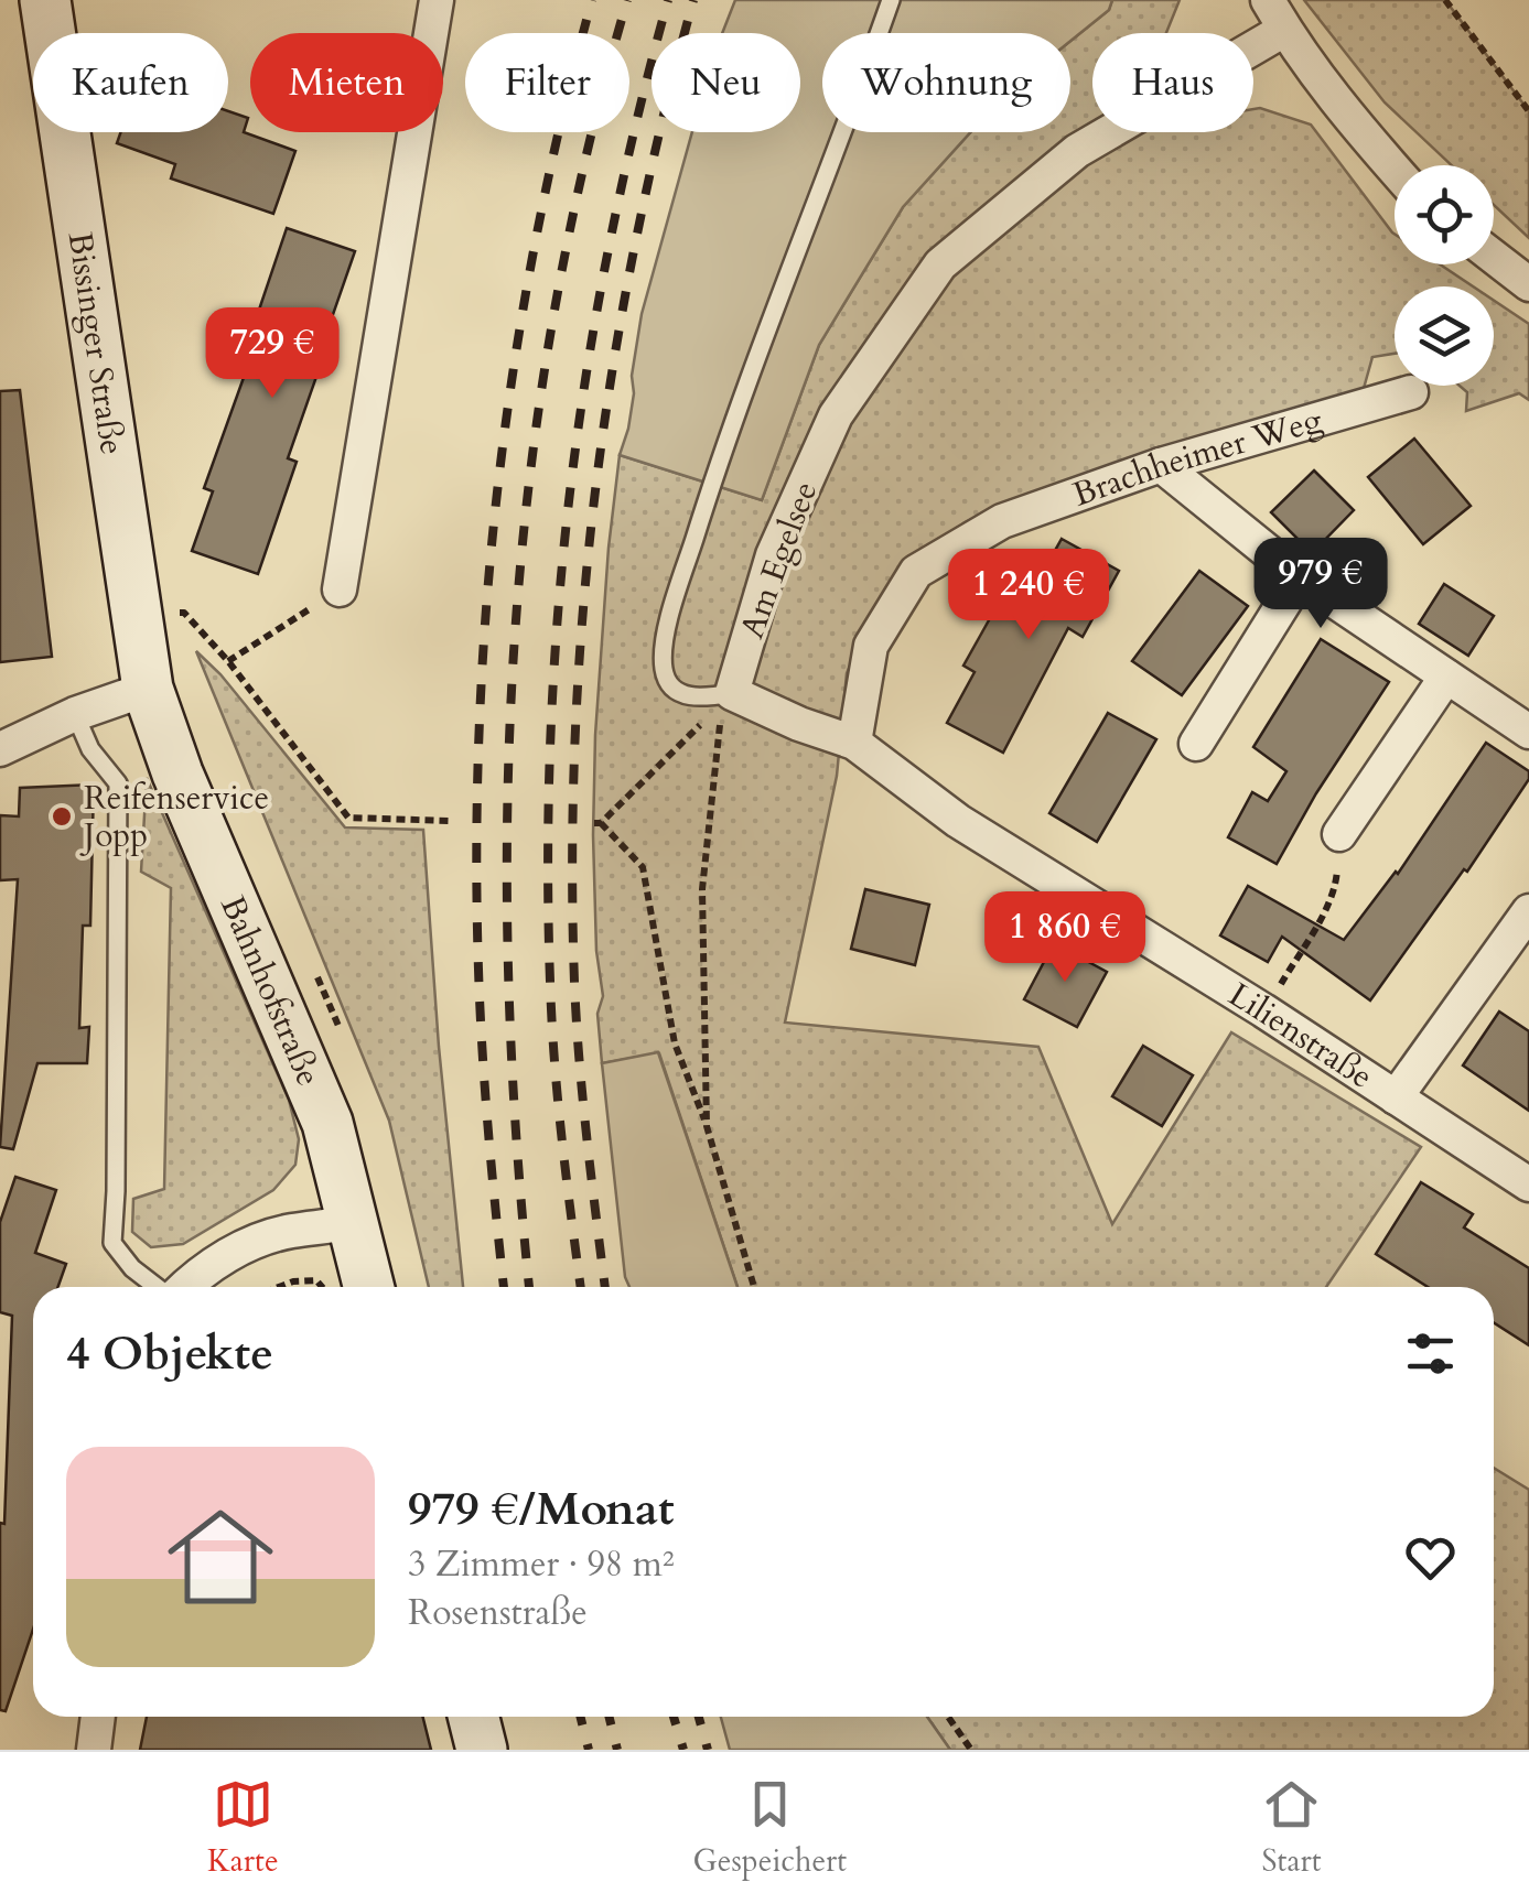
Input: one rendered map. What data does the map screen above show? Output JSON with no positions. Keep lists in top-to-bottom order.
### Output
{
  "streets": {
    "main road": ["Bissinger Straße", "Bahnhofstraße"],
    "street": ["Brachheimer Weg", "Am Egelsee", "Lilienstraße"]
  },
  "crossings": [
    ["Bissinger Straße", "Bahnhofstraße"],
    ["Brachheimer Weg", "Lilienstraße"],
    ["Am Egelsee", "Lilienstraße"]
  ],
  "places": ["Reifenservice Jopp"],
  "page": {
    "chip": [
      "Kaufen",
      "Mieten",
      "Filter",
      "Neu",
      "Wohnung",
      "Haus"
    ],
    "price": [
      "729 €",
      "979 €",
      "1 240 €",
      "1 860 €"
    ],
    "heading": "4 Objekte",
    "list": [
      {
        "name": "979 €/Monat",
        "note": "3 Zimmer · 98 m² · Rosenstraße"
      }
    ],
    "tabs": ["Karte", "Gespeichert", "Start"]
  }
}
